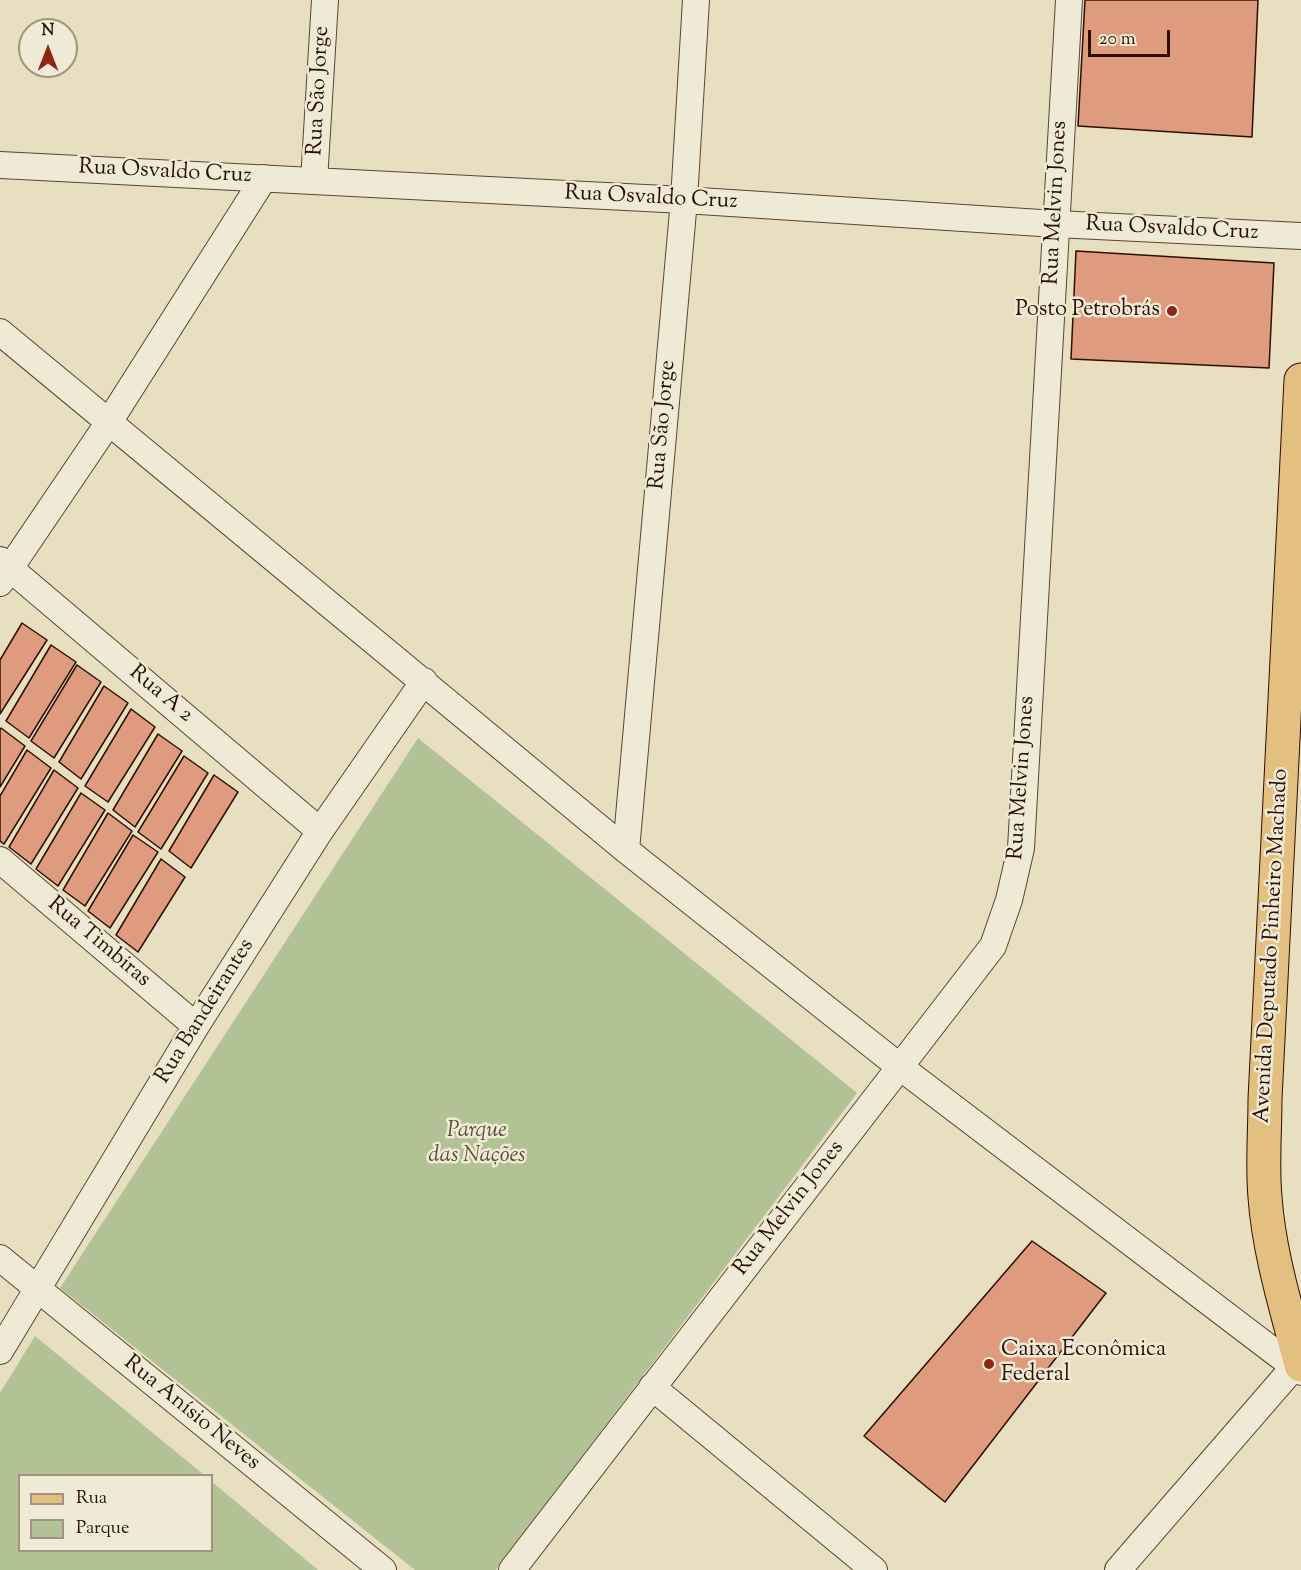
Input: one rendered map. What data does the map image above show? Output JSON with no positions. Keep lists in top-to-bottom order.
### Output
{
  "streets": {
    "main road": ["Avenida Deputado Pinheiro Machado"],
    "street": [
      "Rua São Jorge",
      "Rua Osvaldo Cruz",
      "Rua Melvin Jones",
      "Rua A 2",
      "Rua Timbiras",
      "Rua Bandeirantes",
      "Rua Anísio Neves"
    ]
  },
  "crossings": [
    ["Rua São Jorge", "Rua Osvaldo Cruz"],
    ["Rua Osvaldo Cruz", "Rua Melvin Jones"],
    ["Rua A 2", "Rua Bandeirantes"],
    ["Rua Timbiras", "Rua Bandeirantes"],
    ["Rua Bandeirantes", "Rua Anísio Neves"]
  ],
  "parks": ["Parque das Nações"],
  "places": ["Posto Petrobrás", "Caixa Econômica Federal"],
  "legend": ["Rua", "Parque"],
  "scale_bar": "20 m",
  "north": "top"
}
